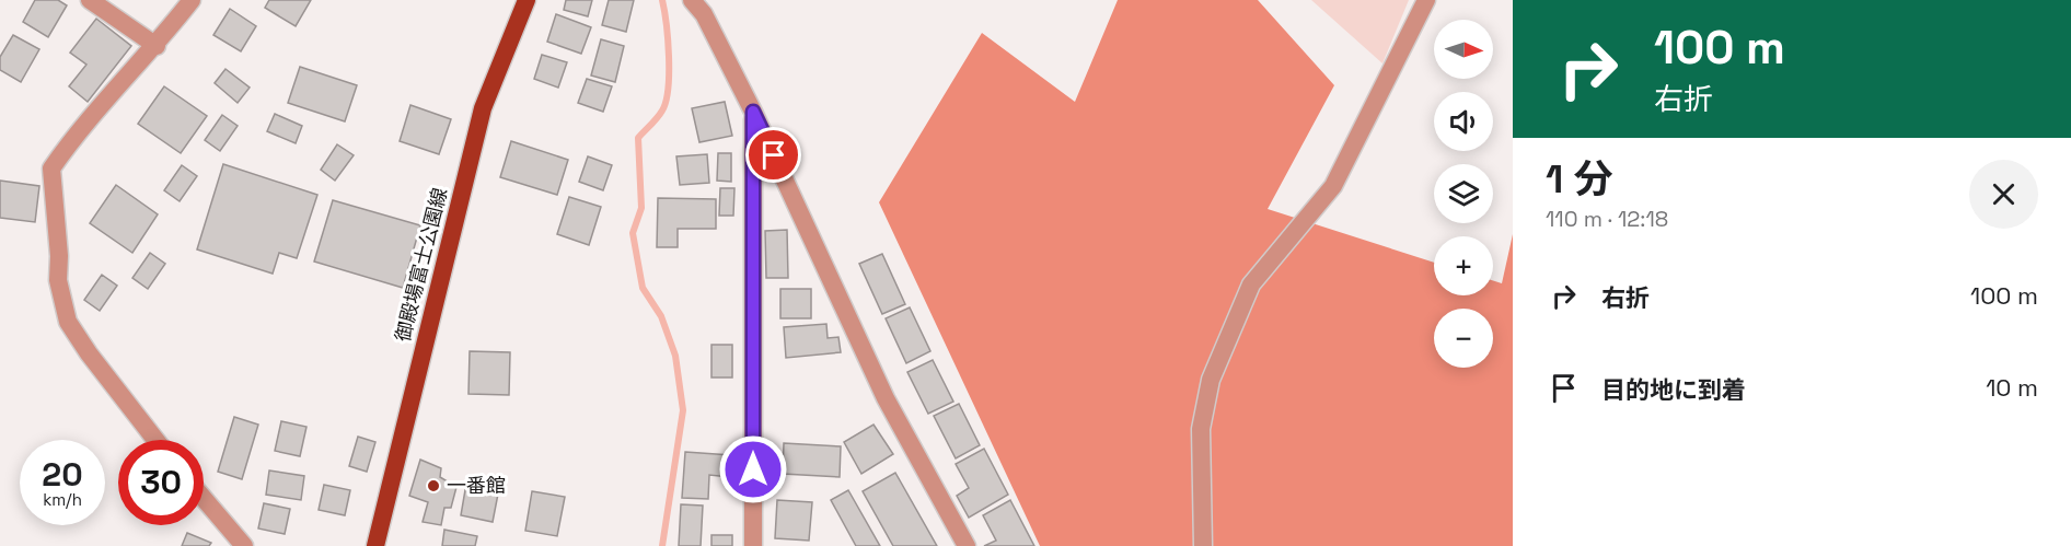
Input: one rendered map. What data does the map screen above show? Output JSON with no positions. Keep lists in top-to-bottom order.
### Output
{
  "streets": {
    "main road": ["御殿場富士公園線"]
  },
  "places": ["一番館"],
  "north": "right",
  "page": {
    "turn": ["100 m", "右折"],
    "map_buttons": ["+", "−"],
    "heading": ["1 分", "110 m · 12:18"],
    "list": [
      {
        "name": "右折",
        "value": "100 m"
      },
      {
        "name": "目的地に到着",
        "value": "10 m"
      }
    ],
    "speed": "20 km/h",
    "limit": "30"
  }
}
